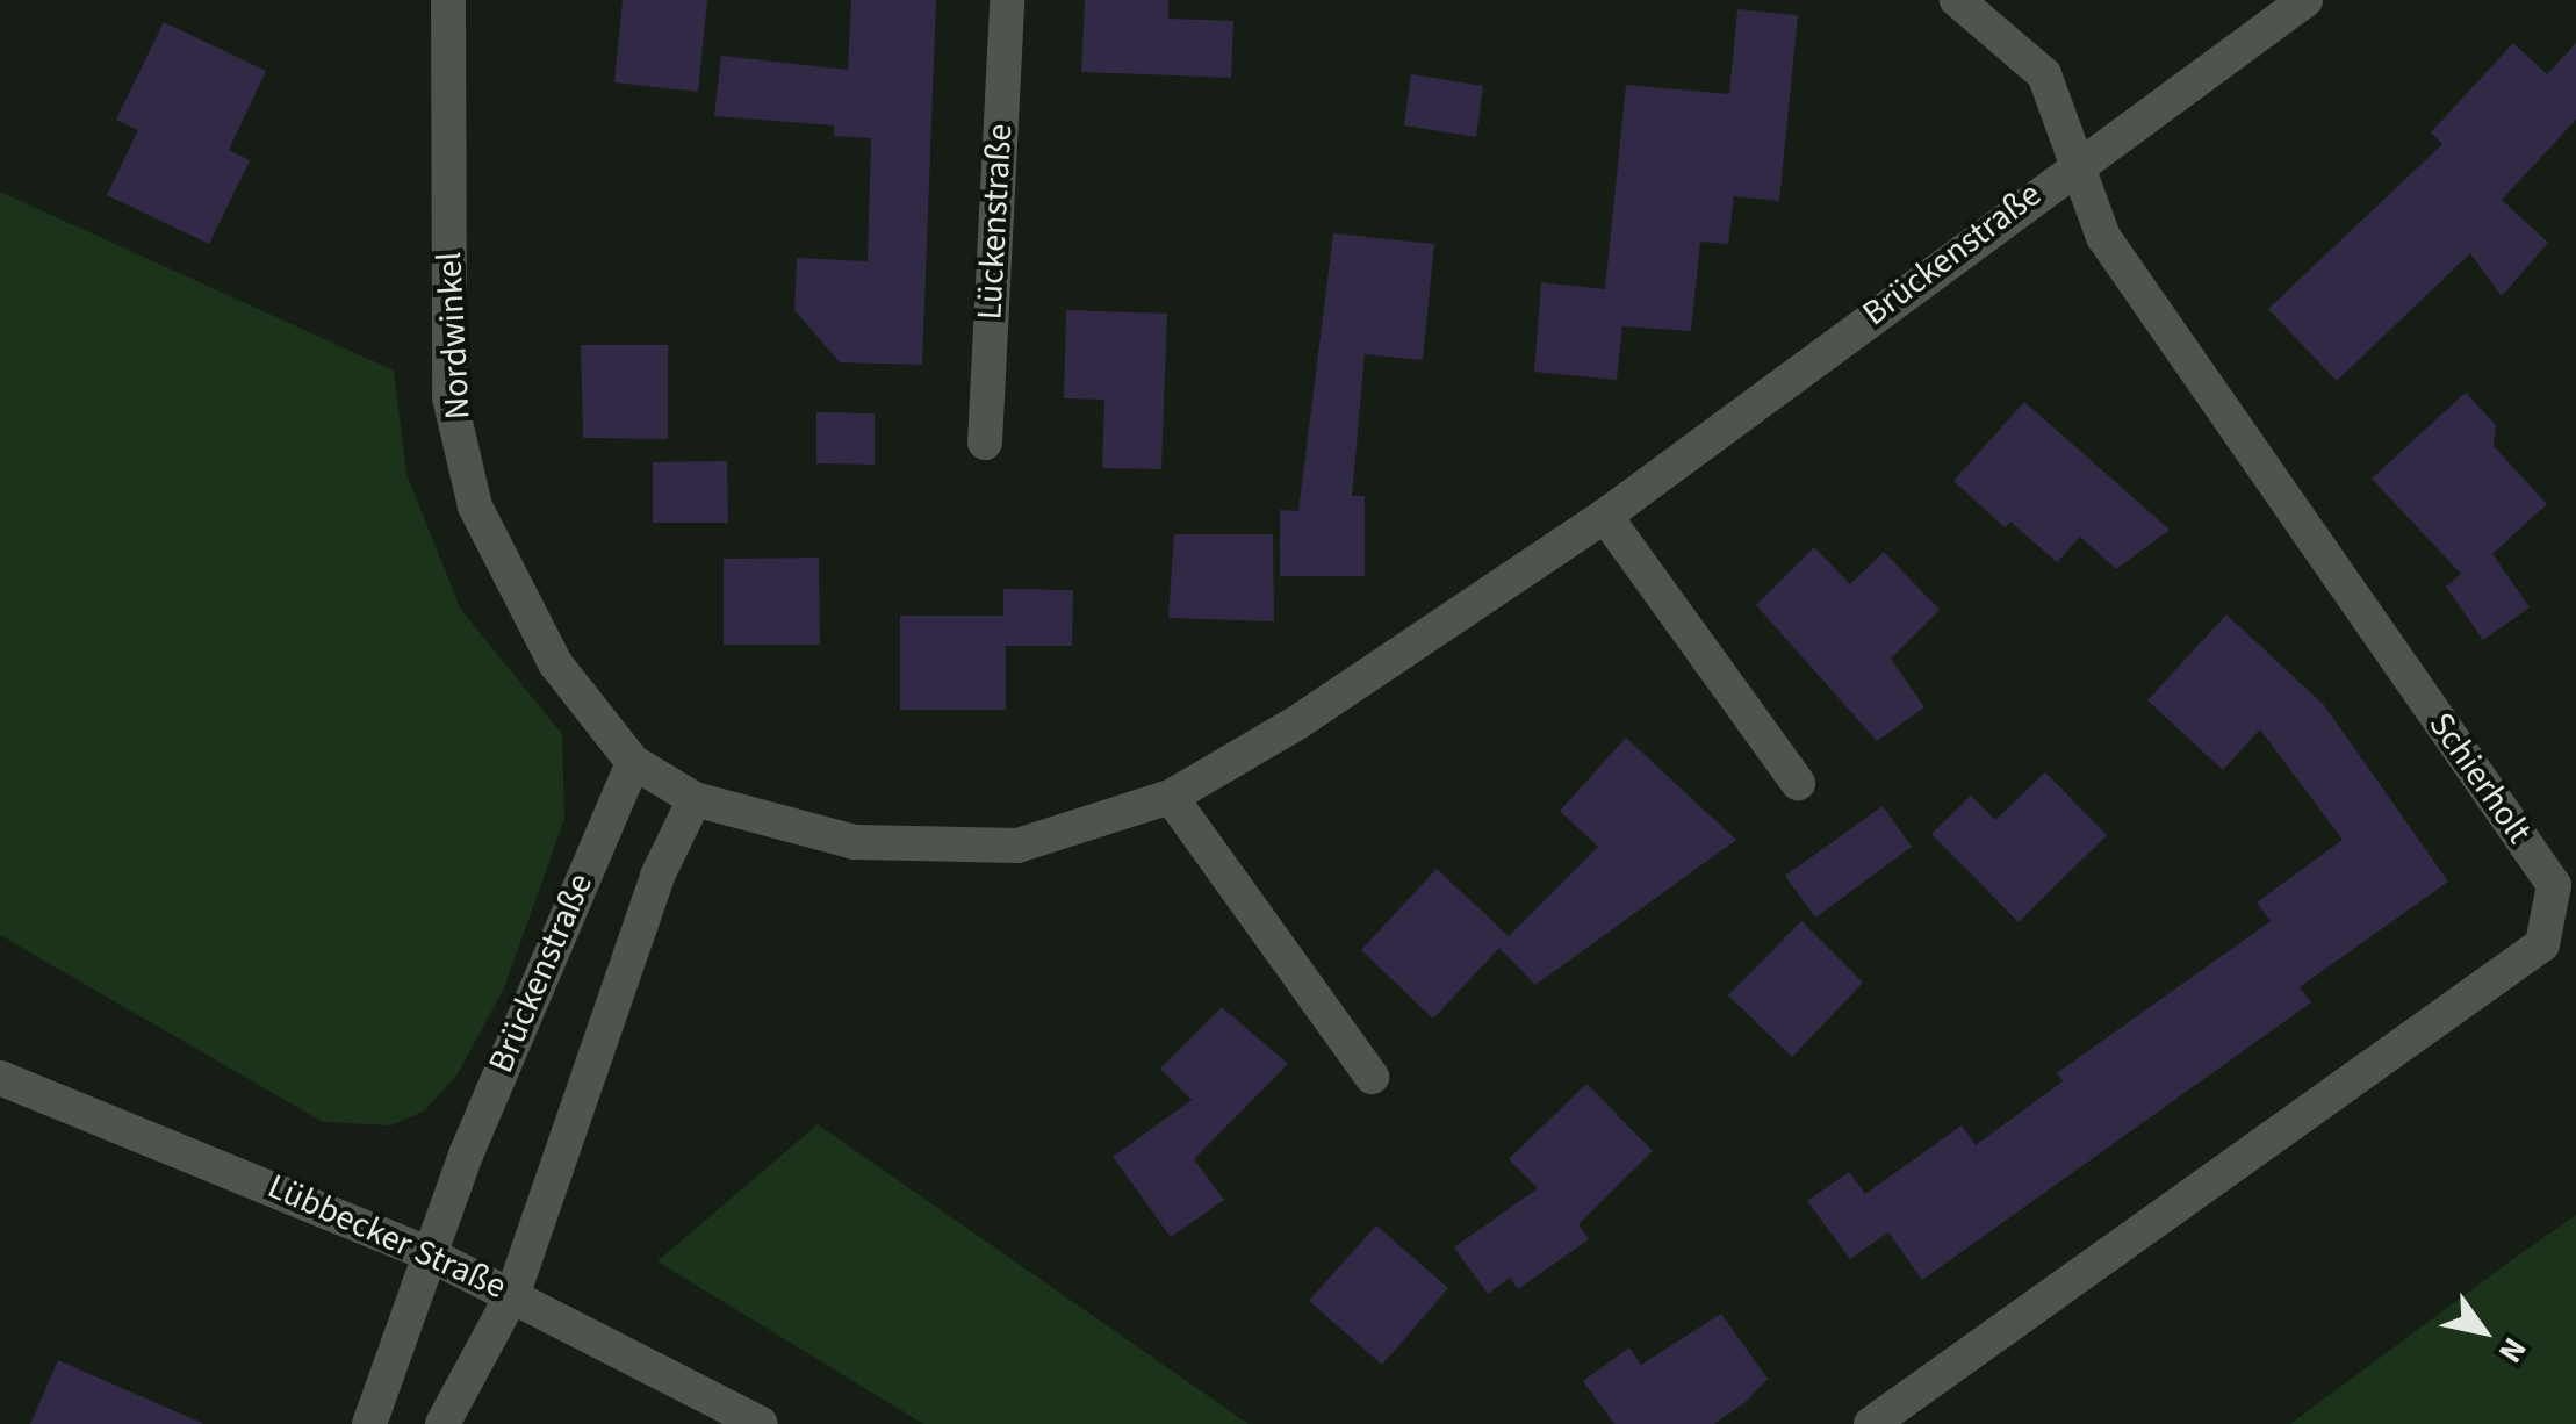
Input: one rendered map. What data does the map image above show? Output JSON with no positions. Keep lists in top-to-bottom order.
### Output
{
  "streets": {
    "street": [
      "Lückenstraße",
      "Brückenstraße",
      "Nordwinkel",
      "Schierholt",
      "Lübbecker Straße"
    ]
  },
  "crossings": [
    ["Brückenstraße", "Nordwinkel"],
    ["Brückenstraße", "Schierholt"],
    ["Brückenstraße", "Lübbecker Straße"]
  ],
  "north": "bottom right"
}
